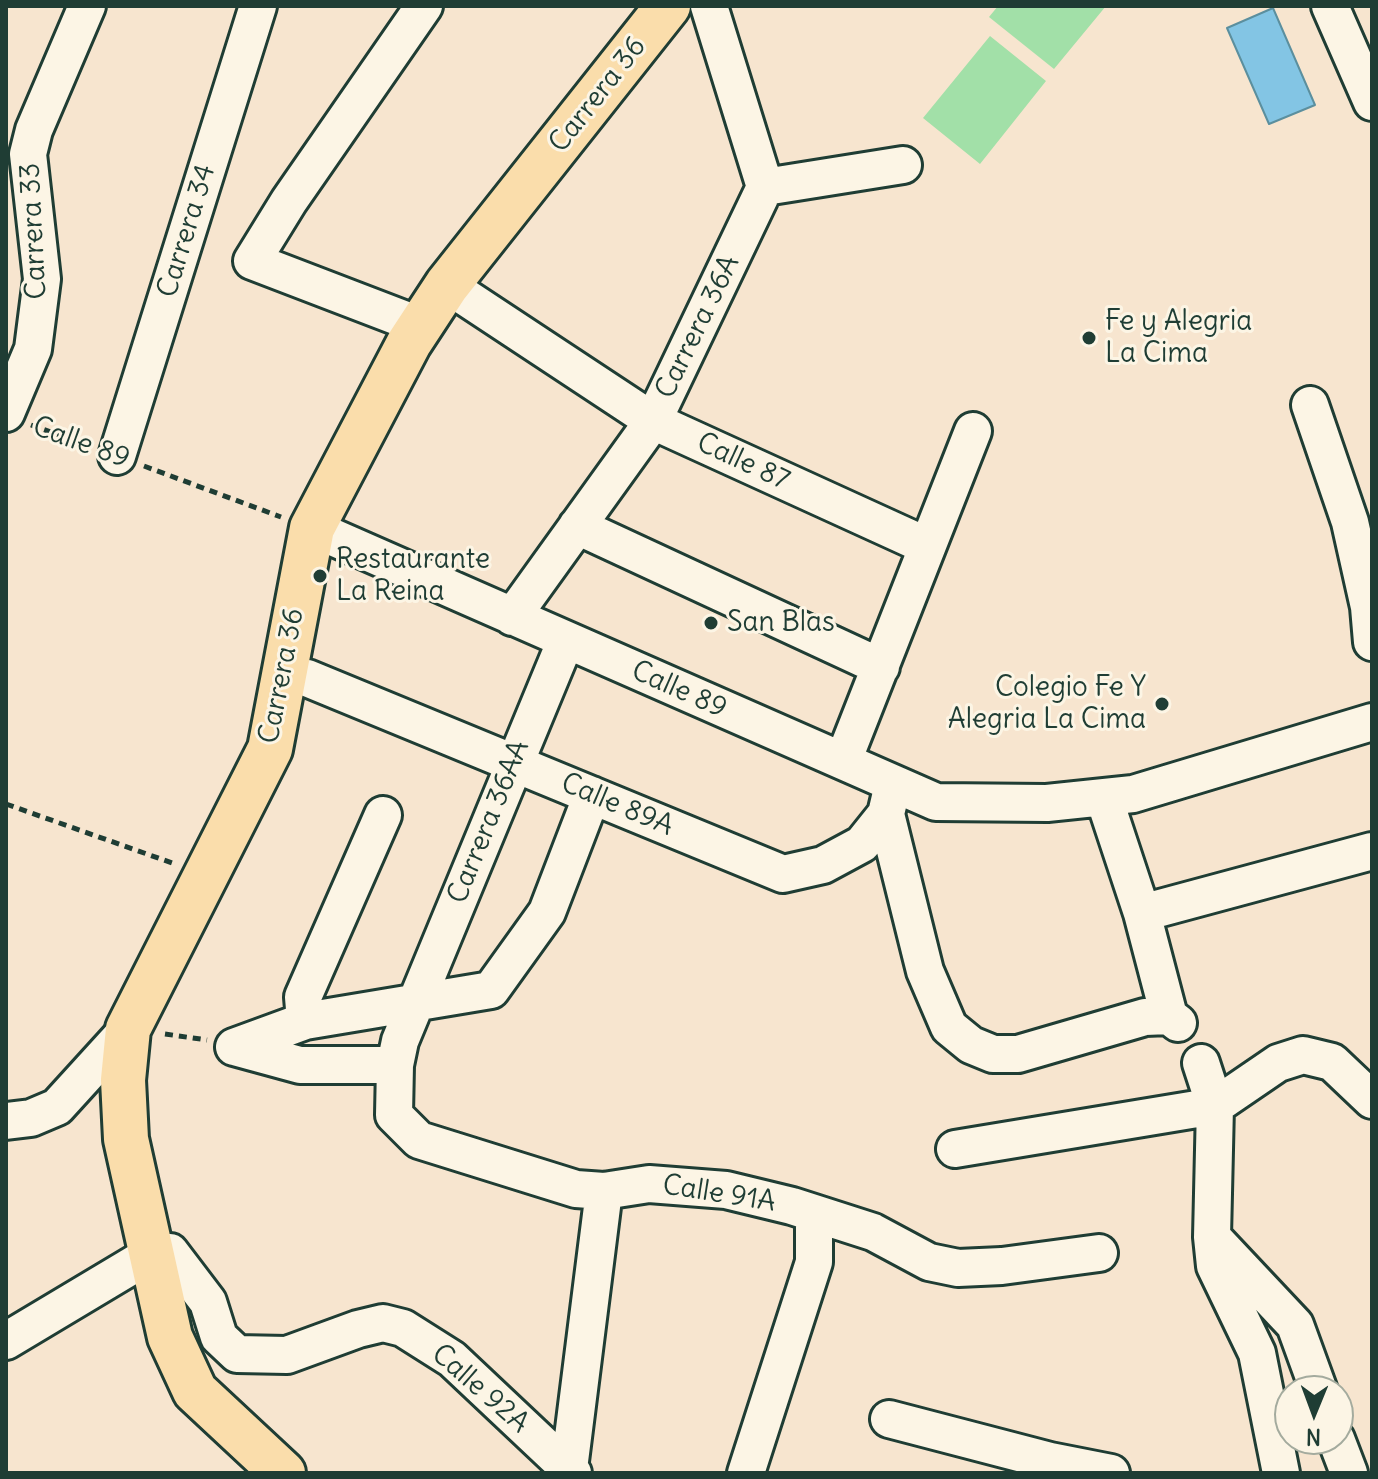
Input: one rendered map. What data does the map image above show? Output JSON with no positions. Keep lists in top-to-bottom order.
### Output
{
  "streets": {
    "main road": ["Carrera 36"],
    "street": [
      "Carrera 33",
      "Carrera 34",
      "Carrera 36A",
      "Calle 89",
      "Calle 87",
      "Calle 89A",
      "Carrera 36AA",
      "Calle 91A",
      "Calle 92A"
    ]
  },
  "crossings": [
    ["Carrera 36", "Calle 89"],
    ["Carrera 36", "Calle 87"],
    ["Carrera 36", "Calle 92A"],
    ["Carrera 33", "Calle 89"],
    ["Carrera 34", "Calle 89"],
    ["Carrera 36A", "Calle 89"],
    ["Carrera 36A", "Calle 87"],
    ["Calle 89", "Calle 89A"],
    ["Calle 89", "Carrera 36AA"],
    ["Calle 89A", "Carrera 36AA"],
    ["Carrera 36AA", "Calle 91A"]
  ],
  "places": [
    "Fe y Alegria La Cima",
    "Restaurante La Reina",
    "San Blas",
    "Colegio Fe Y Alegria La Cima"
  ],
  "north": "bottom"
}
